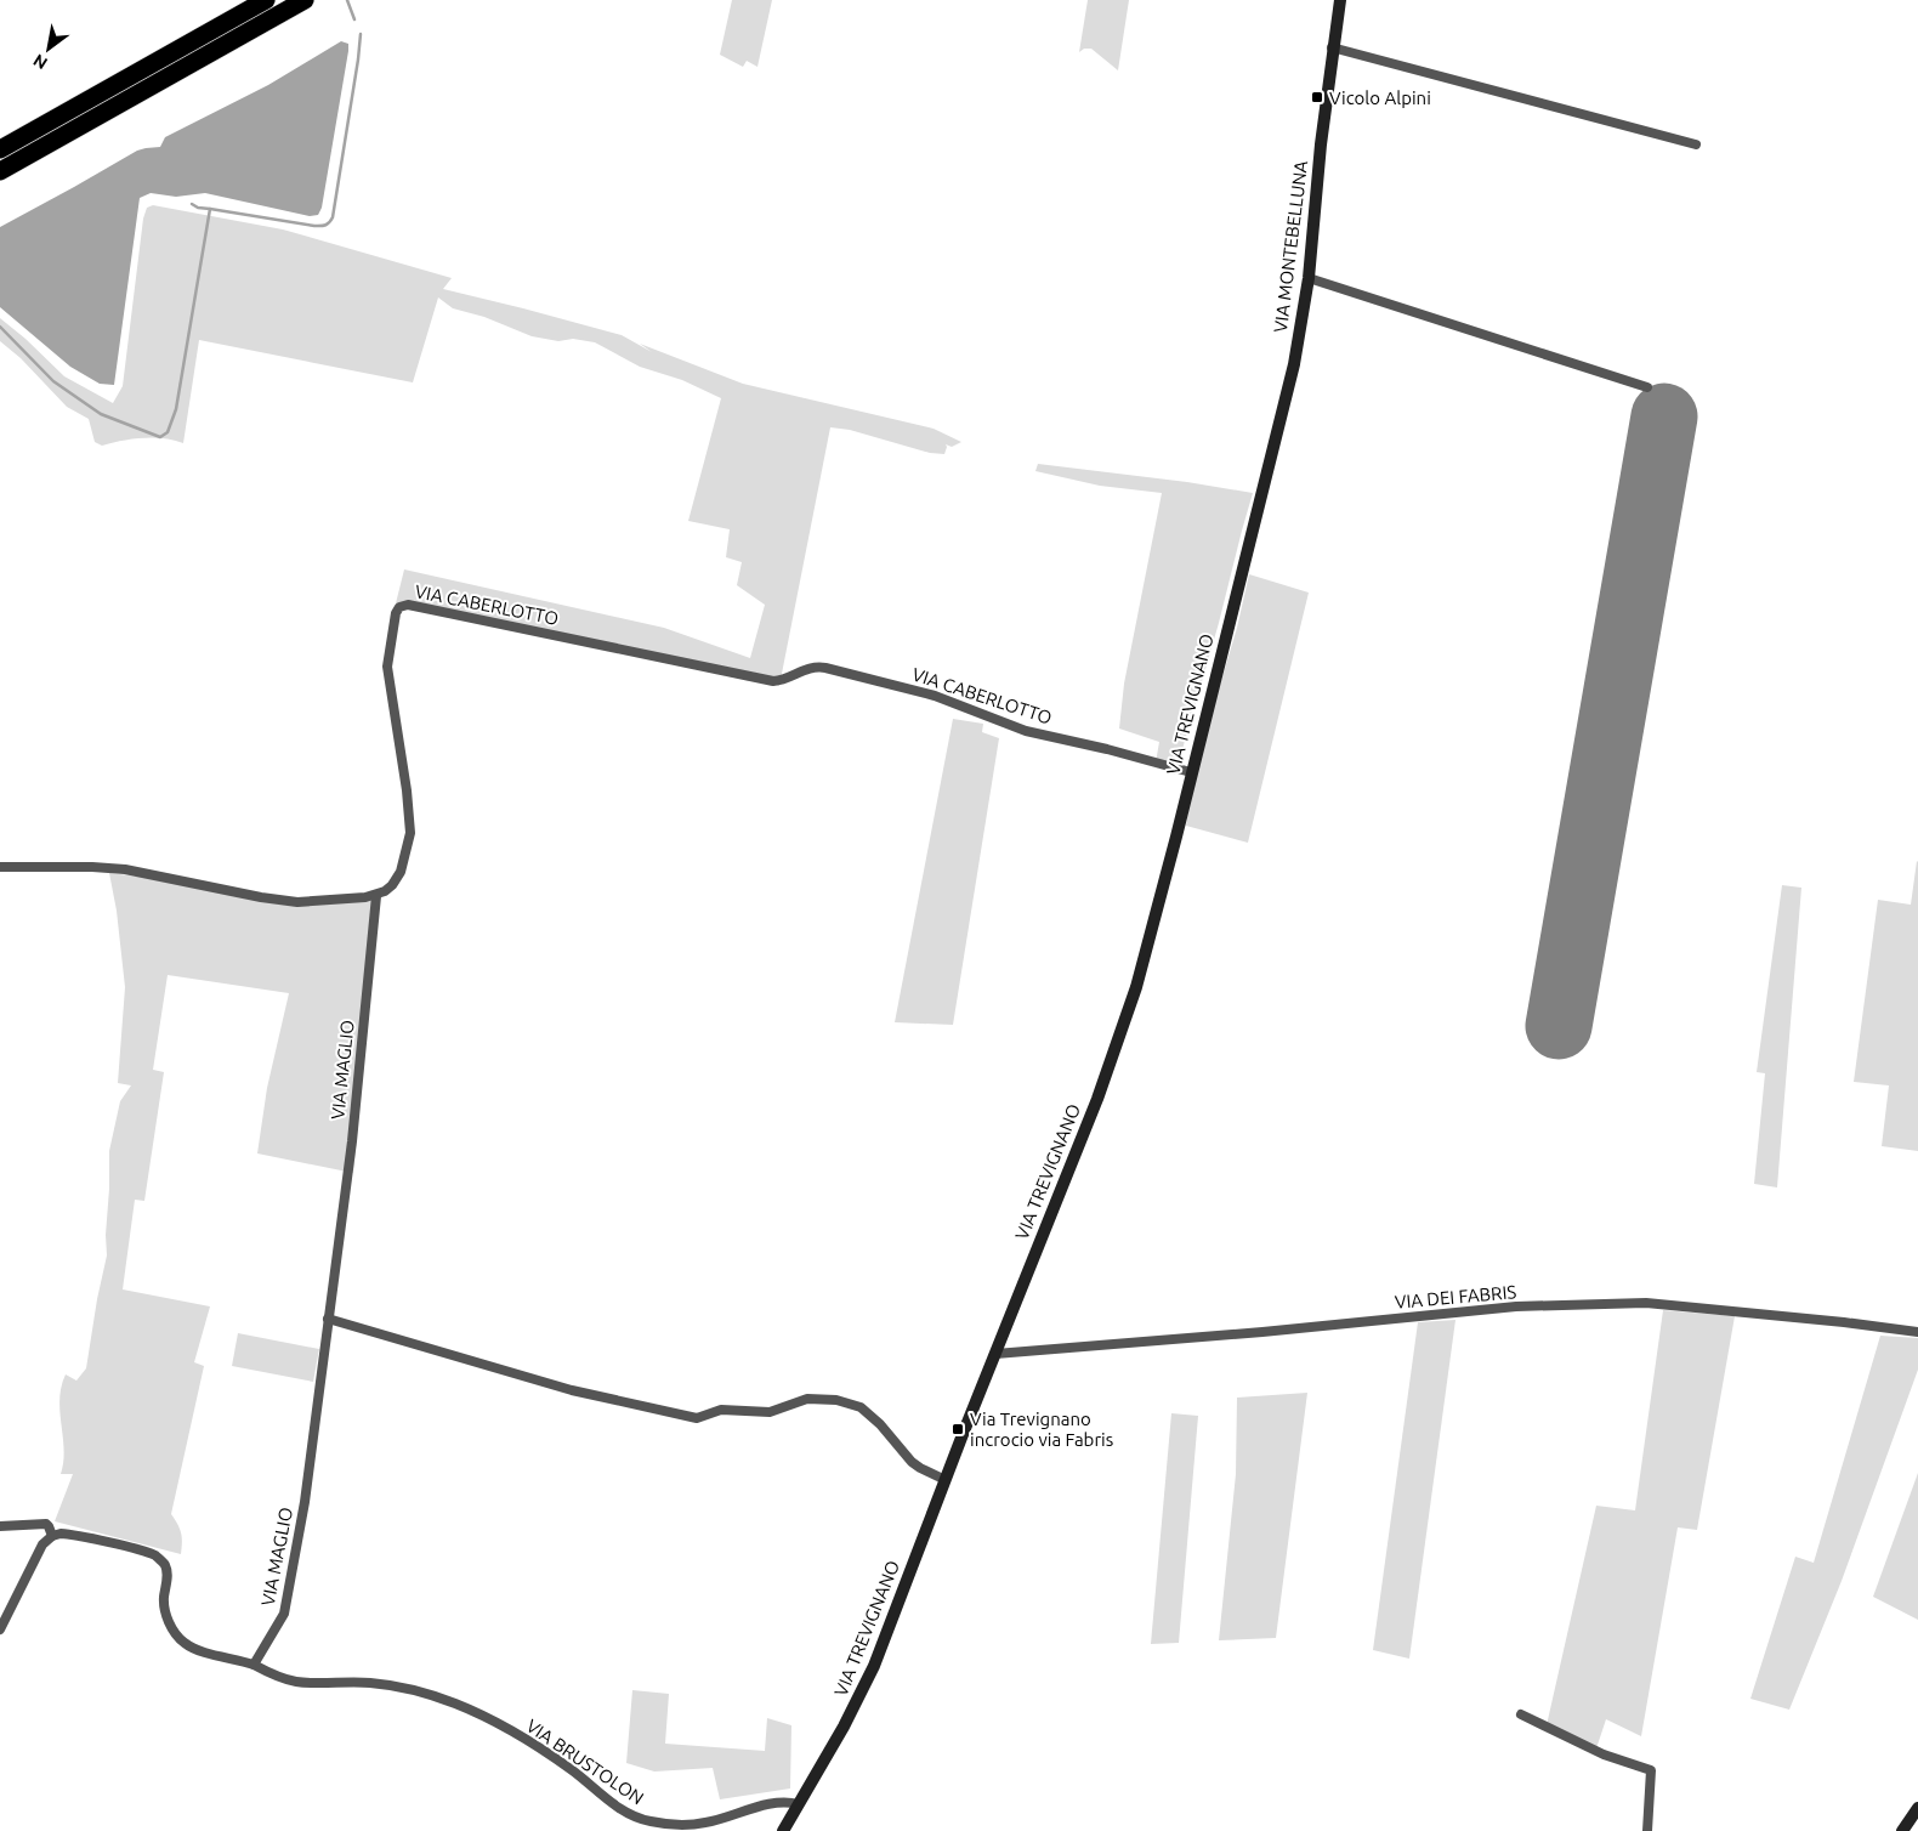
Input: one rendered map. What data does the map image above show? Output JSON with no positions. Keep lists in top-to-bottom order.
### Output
{
  "streets": {
    "main road": ["VIA MONTEBELLUNA", "VIA TREVIGNANO"],
    "street": [
      "VIA CABERLOTTO",
      "VIA MAGLIO",
      "VIA DEI FABRIS",
      "VIA BRUSTOLON"
    ]
  },
  "crossings": [
    ["VIA MONTEBELLUNA", "VIA TREVIGNANO"],
    ["VIA CABERLOTTO", "VIA TREVIGNANO"],
    ["VIA CABERLOTTO", "VIA MAGLIO"],
    ["VIA TREVIGNANO", "VIA DEI FABRIS"],
    ["VIA TREVIGNANO", "VIA BRUSTOLON"],
    ["VIA MAGLIO", "VIA BRUSTOLON"]
  ],
  "places": {
    "transit": ["Vicolo Alpini", "Via Trevignano incrocio via Fabris"]
  },
  "north": "bottom left"
}
